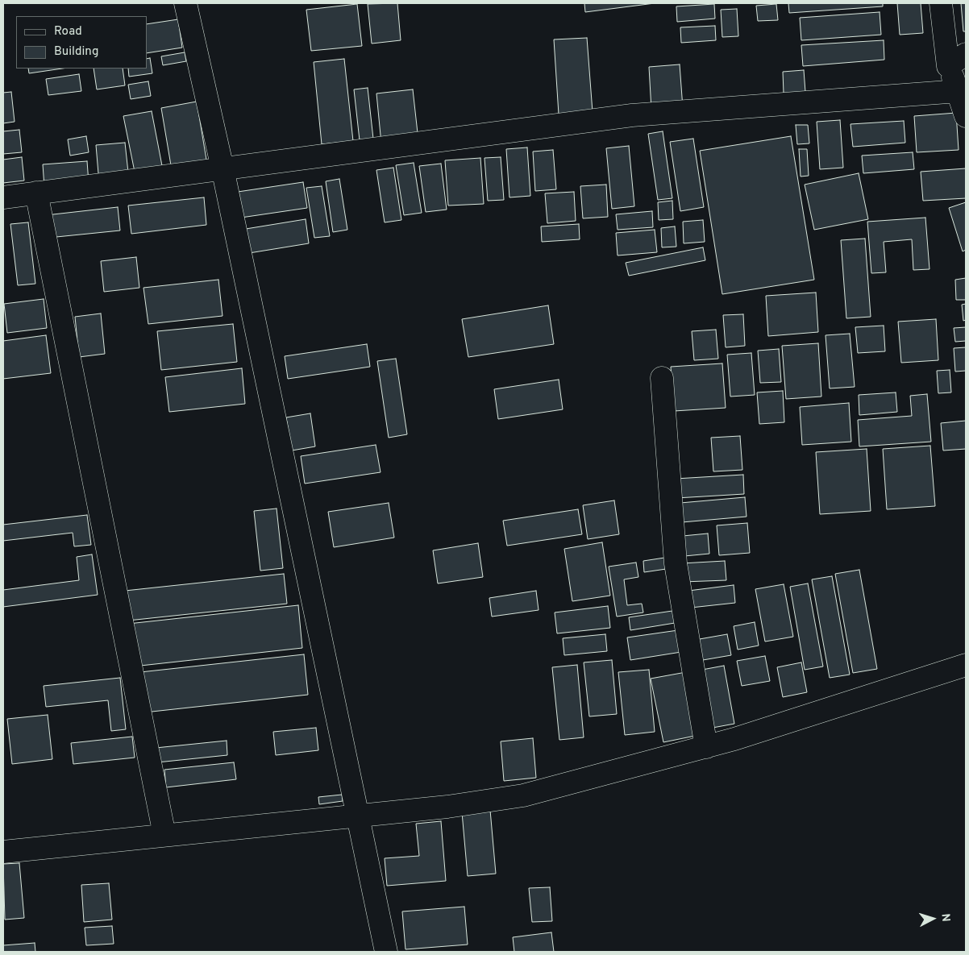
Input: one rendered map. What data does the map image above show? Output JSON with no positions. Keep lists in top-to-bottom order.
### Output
{
  "legend": ["Road", "Building"],
  "north": "right"
}
